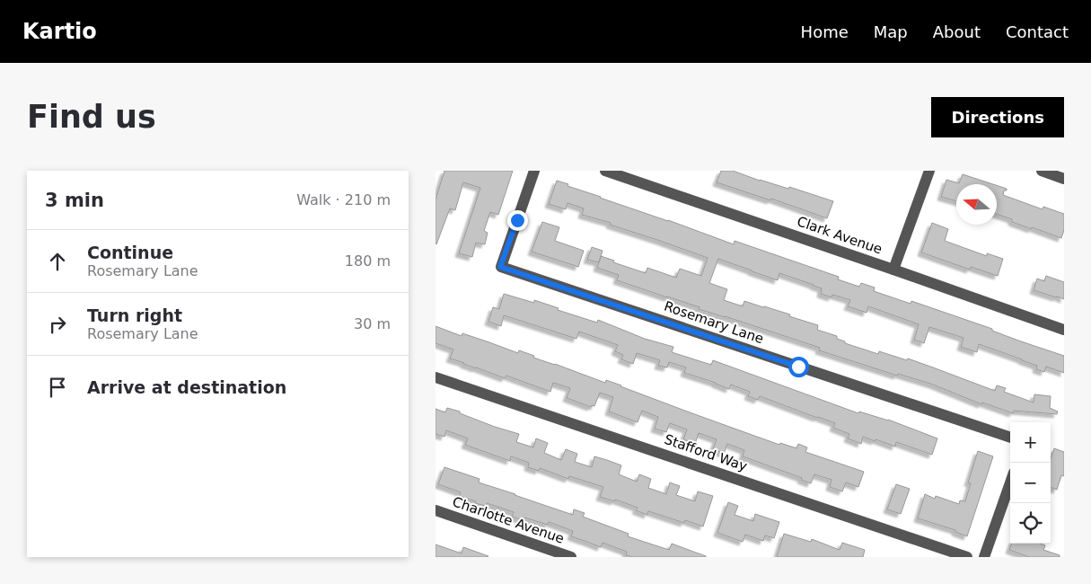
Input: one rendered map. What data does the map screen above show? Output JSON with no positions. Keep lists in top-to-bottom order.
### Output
{
  "streets": {
    "street": [
      "Clark Avenue",
      "Rosemary Lane",
      "Stafford Way",
      "Charlotte Avenue"
    ]
  },
  "north": "left",
  "page": {
    "header": "Kartio",
    "nav": [
      "Home",
      "Map",
      "About",
      "Contact"
    ],
    "buttons": "Directions",
    "title": "Find us",
    "heading": ["3 min", "Walk · 210 m"],
    "list": [
      ["Continue", "Rosemary Lane", "180 m"],
      ["Turn right", "Rosemary Lane", "30 m"],
      "Arrive at destination"
    ],
    "map_buttons": ["+", "−"]
  }
}
